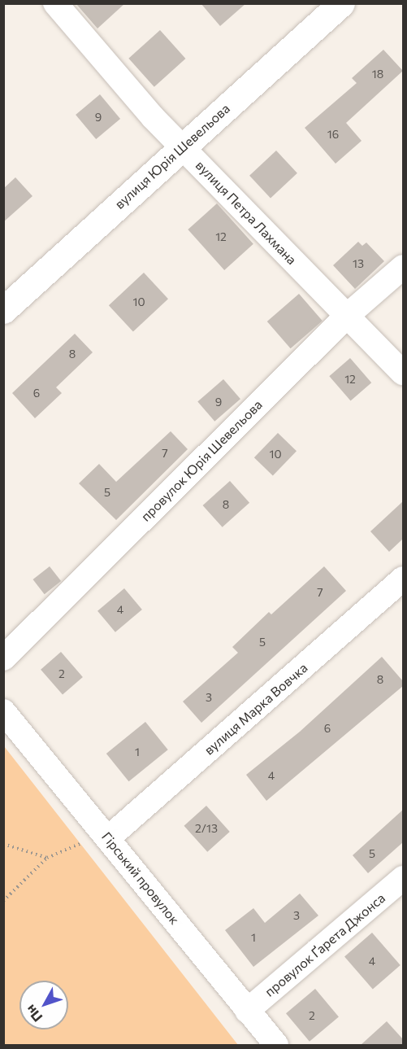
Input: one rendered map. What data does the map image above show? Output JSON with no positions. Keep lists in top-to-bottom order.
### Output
{
  "streets": {
    "street": [
      "вулиця Юрія Шевельова",
      "вулиця Петра Лахмана",
      "провулок Юрія Шевельова",
      "вулиця Марка Вовчка",
      "Гірський провулок",
      "провулок Ґарета Джонса"
    ]
  },
  "crossings": [
    ["вулиця Юрія Шевельова", "вулиця Петра Лахмана"],
    ["вулиця Петра Лахмана", "провулок Юрія Шевельова"],
    ["вулиця Марка Вовчка", "Гірський провулок"],
    ["Гірський провулок", "провулок Ґарета Джонса"]
  ],
  "house_numbers": [
    "18",
    "9",
    "16",
    "12",
    "13",
    "10",
    "8",
    "12",
    "6",
    "9",
    "7",
    "10",
    "5",
    "8",
    "7",
    "4",
    "5",
    "2",
    "8",
    "3",
    "6",
    "1",
    "4",
    "2/13",
    "5",
    "3",
    "1",
    "4",
    "2"
  ],
  "north": "bottom left"
}
